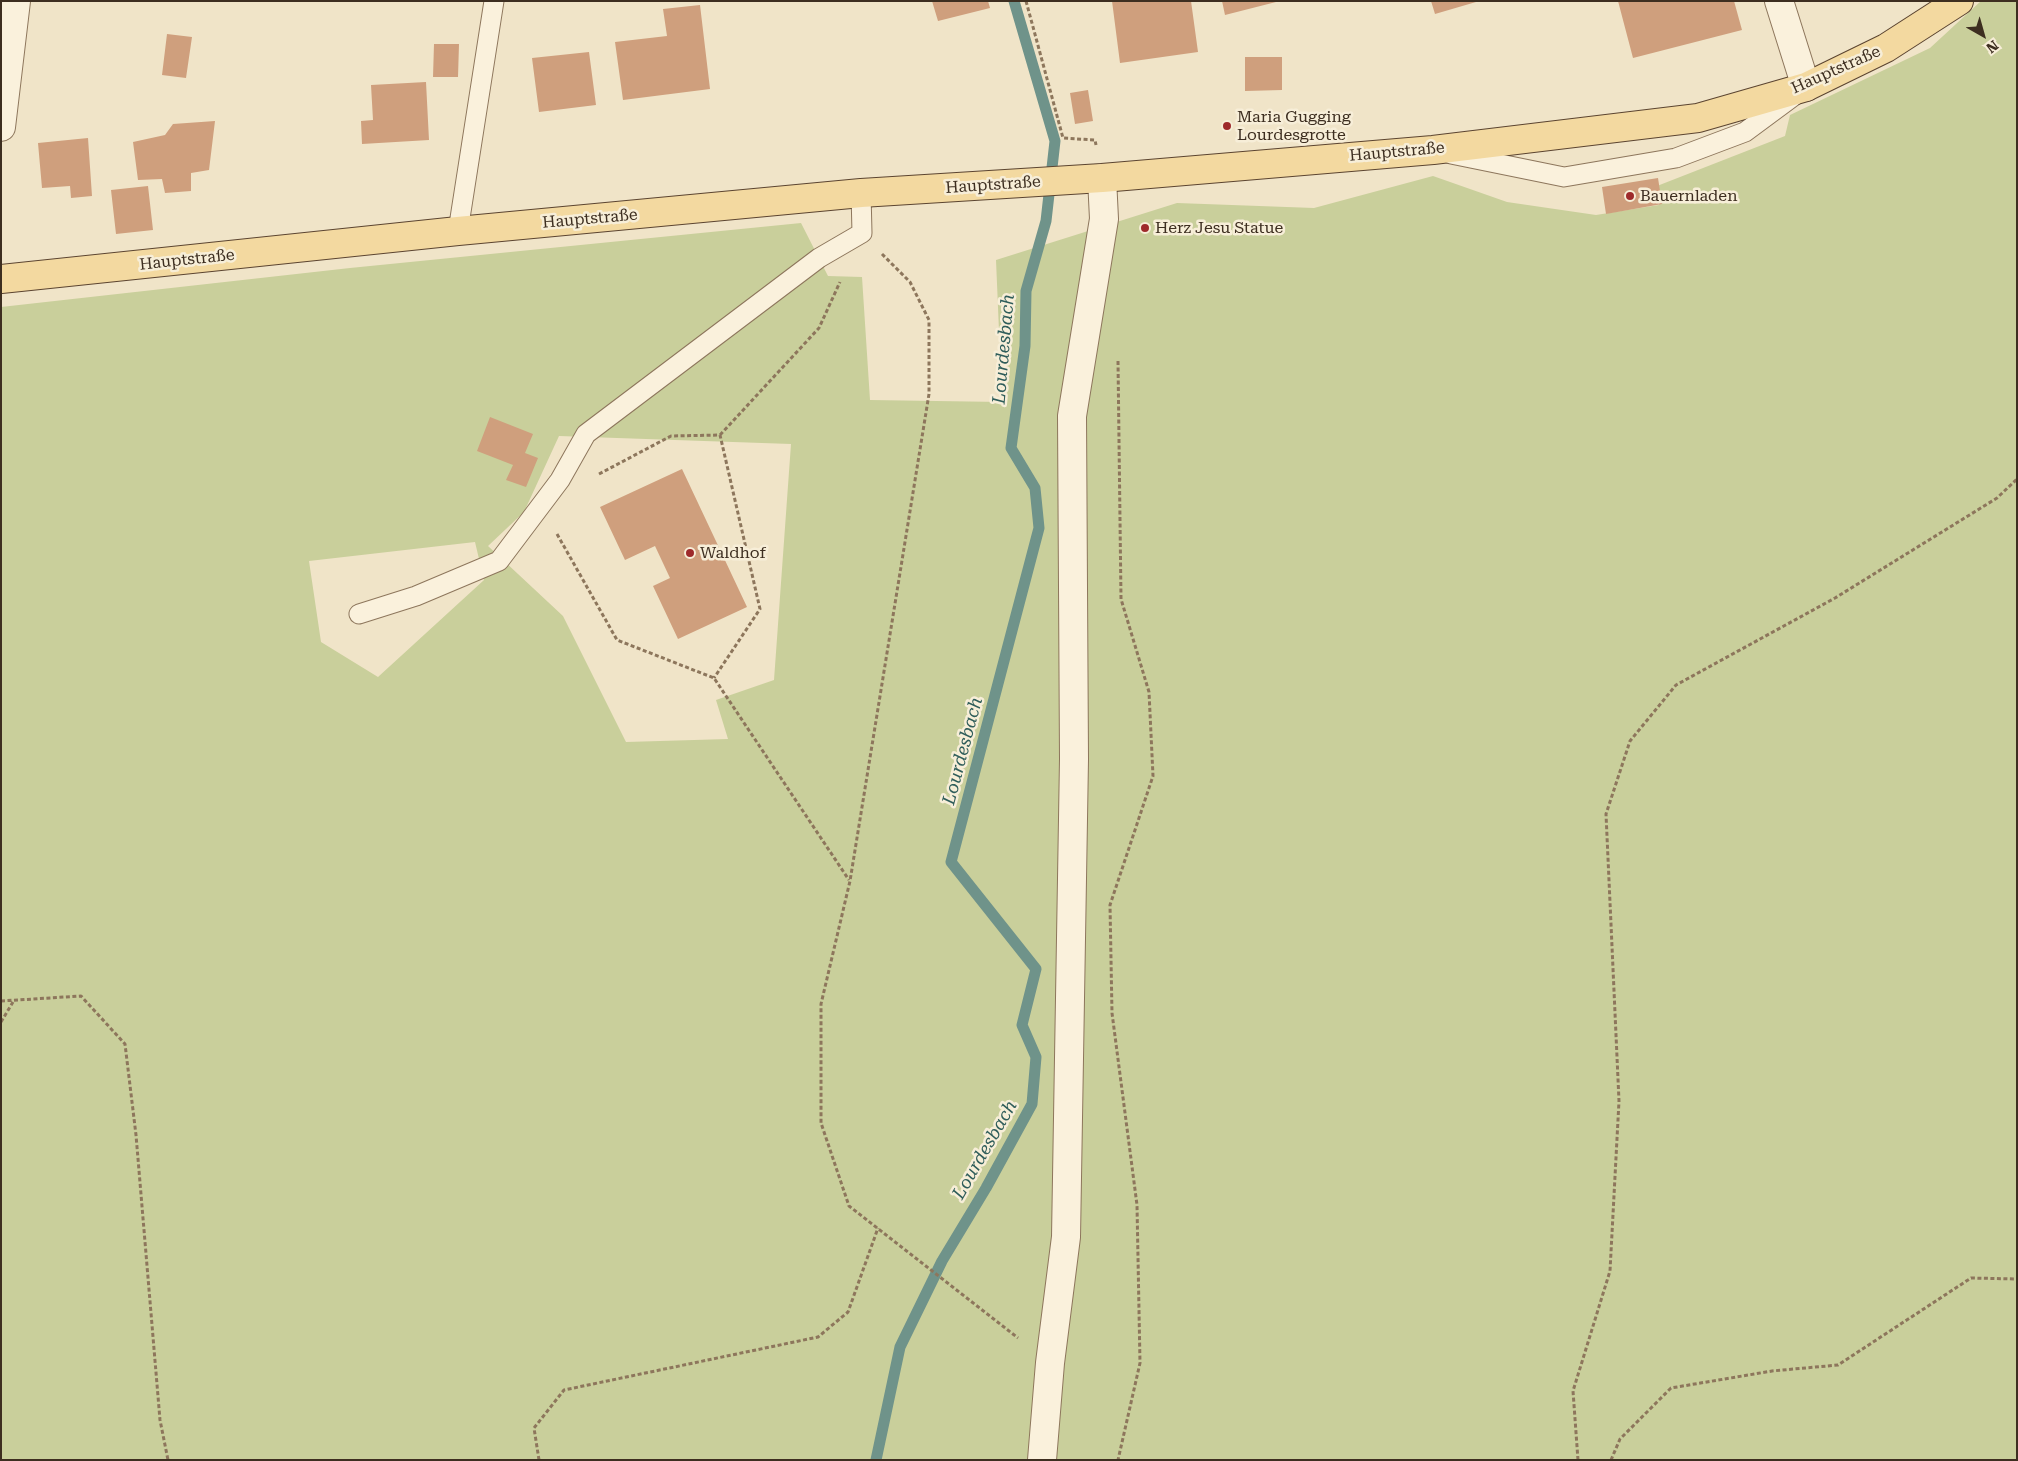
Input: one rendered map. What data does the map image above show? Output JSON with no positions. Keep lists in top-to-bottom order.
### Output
{
  "streets": {
    "main road": ["Hauptstraße"]
  },
  "water": ["Lourdesbach"],
  "places": [
    "Maria Gugging Lourdesgrotte",
    "Bauernladen",
    "Herz Jesu Statue",
    "Waldhof"
  ],
  "north": "bottom right"
}
